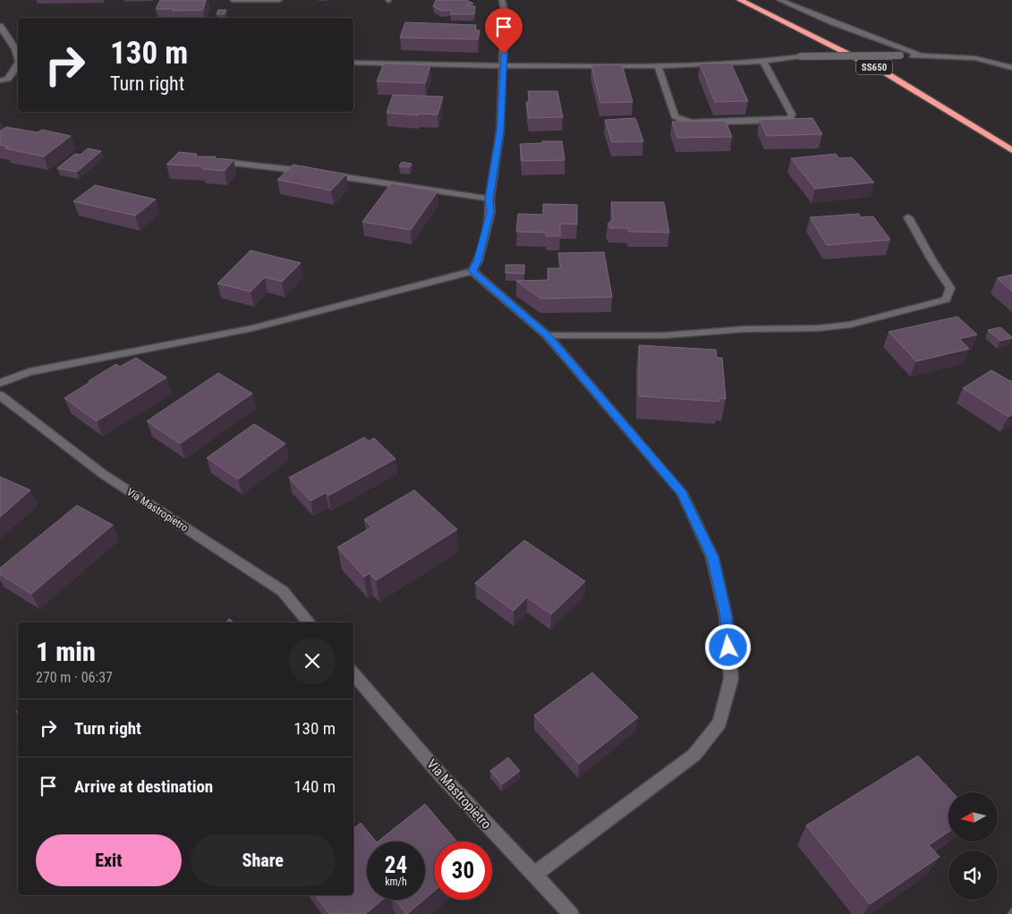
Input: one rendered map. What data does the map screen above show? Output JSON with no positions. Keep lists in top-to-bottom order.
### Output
{
  "streets": {
    "highway": ["SS650"],
    "street": ["Via Mastropietro"]
  },
  "north": "left",
  "page": {
    "turn": ["130 m", "Turn right"],
    "heading": ["1 min", "270 m · 06:37"],
    "list": [
      {
        "name": "Turn right",
        "value": "130 m"
      },
      {
        "name": "Arrive at destination",
        "value": "140 m"
      }
    ],
    "buttons": ["Exit", "Share"],
    "speed": "24 km/h",
    "limit": "30"
  }
}
